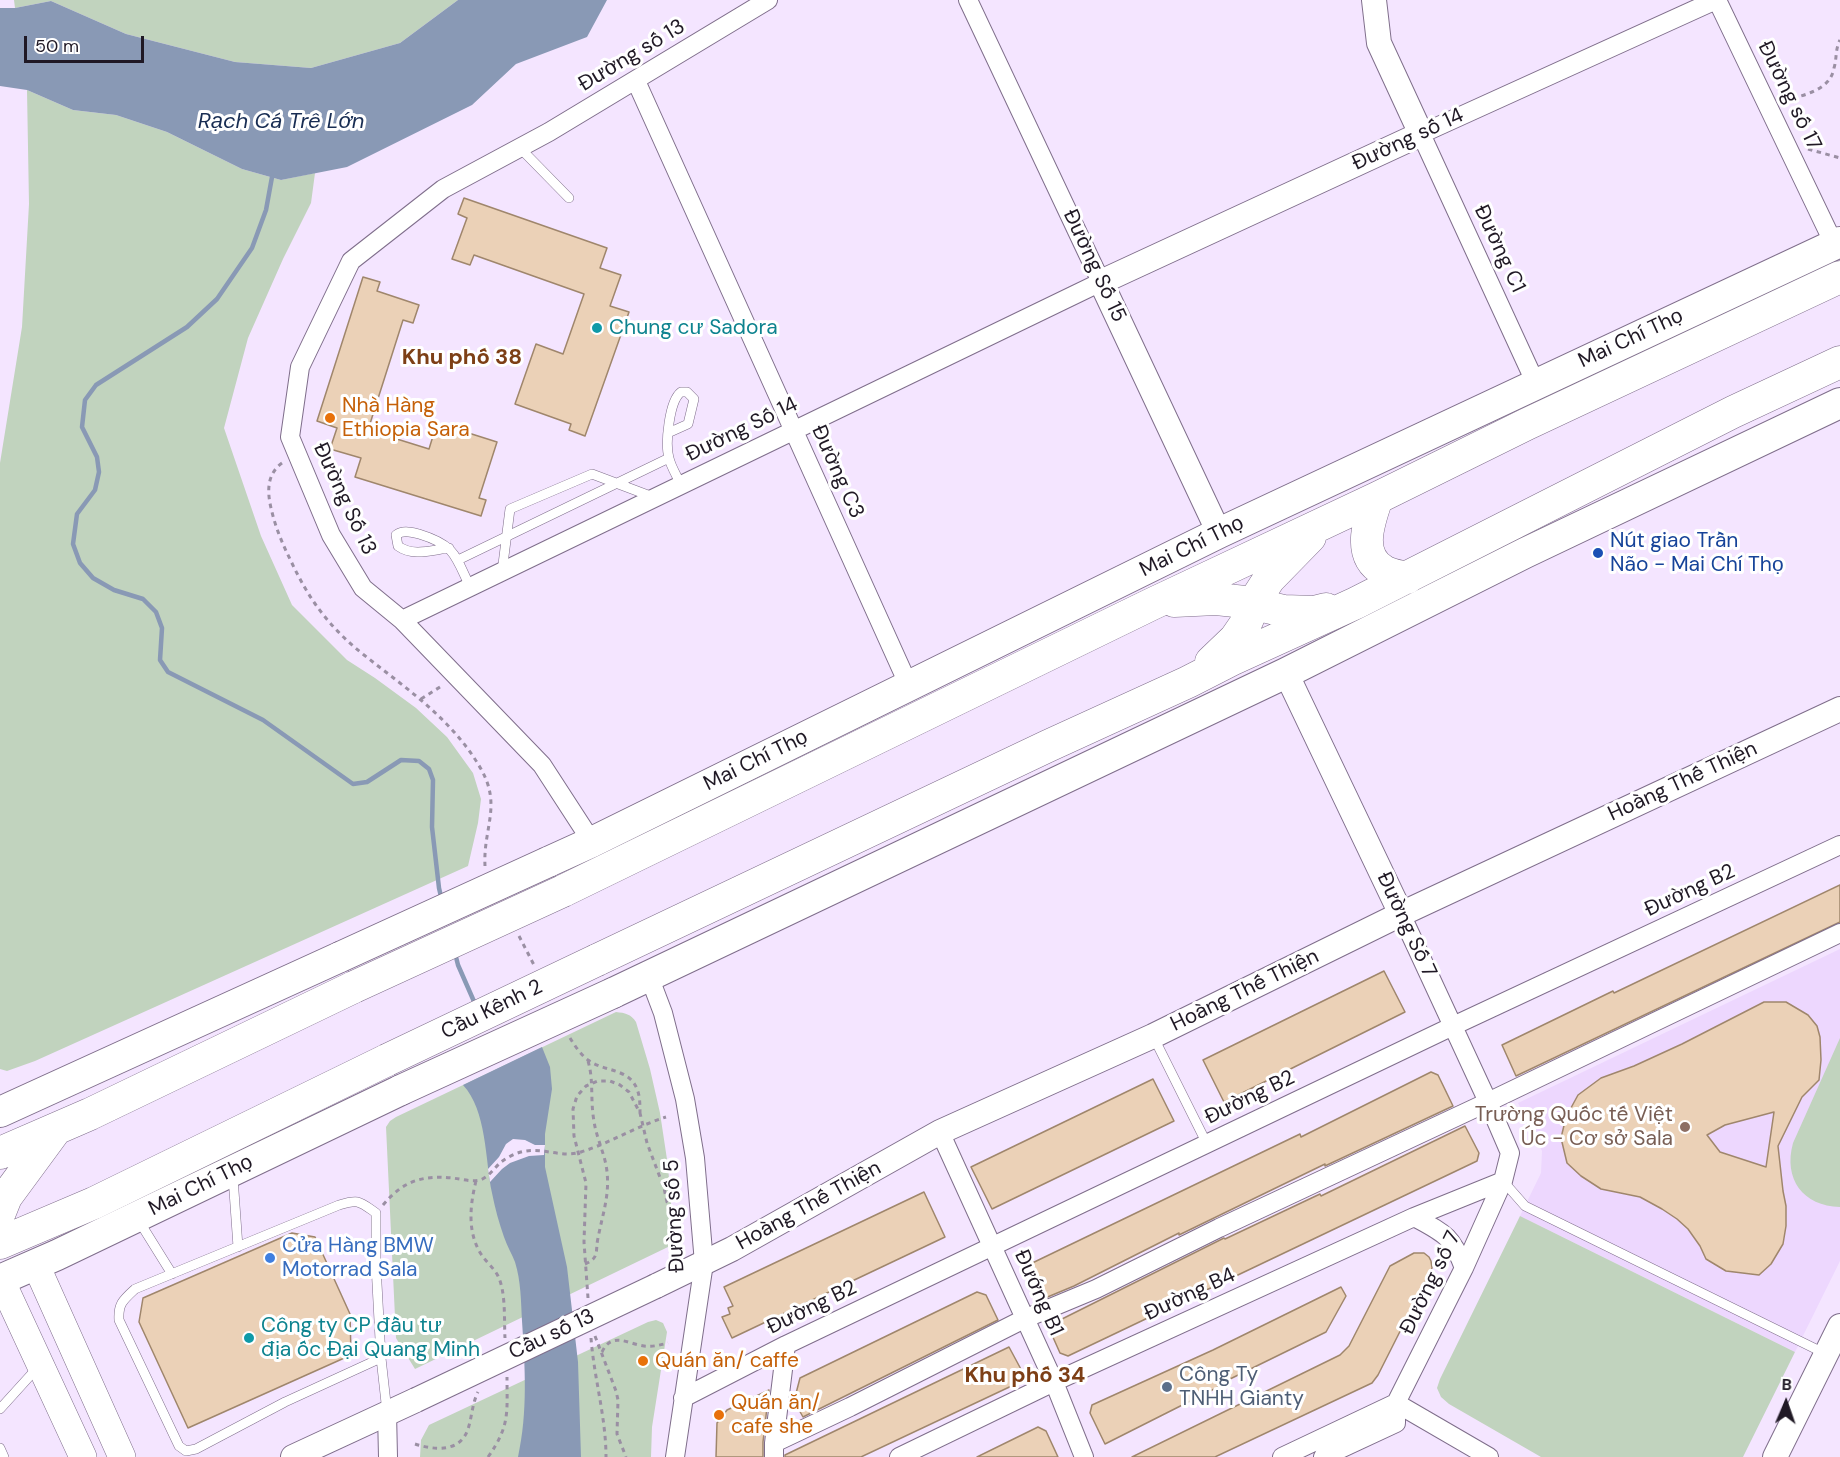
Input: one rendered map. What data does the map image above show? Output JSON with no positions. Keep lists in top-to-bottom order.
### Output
{
  "streets": {
    "highway": ["Mai Chí Thọ", "Cầu Kênh 2"],
    "street": [
      "Đường số 13",
      "Đường số 17",
      "Đường số 14",
      "Đường C1",
      "Đường Số 15",
      "Đường Số 14",
      "Đường C3",
      "Đường Số 13",
      "Hoàng Thế Thiện",
      "Đường B2",
      "Đường Số 7",
      "Đường số 5",
      "Đường số 7",
      "Đướng B1",
      "Đường B4",
      "Cầu số 13"
    ]
  },
  "crossings": [
    ["Đường số 13", "Đường C3"],
    ["Đường số 13", "Đường Số 13"],
    ["Đường số 17", "Đường số 14"],
    ["Đường số 17", "Mai Chí Thọ"],
    ["Đường số 14", "Đường C1"],
    ["Đường số 14", "Đường Số 15"],
    ["Đường số 14", "Đường Số 14"],
    ["Đường C1", "Mai Chí Thọ"],
    ["Đường Số 15", "Mai Chí Thọ"],
    ["Đường Số 15", "Đường Số 14"],
    ["Mai Chí Thọ", "Đường C3"],
    ["Mai Chí Thọ", "Đường Số 13"],
    ["Mai Chí Thọ", "Cầu Kênh 2"],
    ["Đường Số 14", "Đường C3"],
    ["Đường Số 14", "Đường Số 13"],
    ["Hoàng Thế Thiện", "Đường Số 7"],
    ["Hoàng Thế Thiện", "Đường số 5"],
    ["Hoàng Thế Thiện", "Đướng B1"],
    ["Hoàng Thế Thiện", "Cầu số 13"],
    ["Đường B2", "Đường Số 7"],
    ["Đường B2", "Đường số 5"],
    ["Đường B2", "Đướng B1"],
    ["Đường Số 7", "Đường số 7"],
    ["Đường Số 7", "Đường B4"],
    ["Cầu Kênh 2", "Đường số 5"],
    ["Đường số 7", "Đường B4"],
    ["Đướng B1", "Đường B4"]
  ],
  "districts": ["Khu phố 38", "Khu phố 34"],
  "water": ["Rạch Cá Trê Lớn"],
  "places": [
    "Chung cư Sadora",
    "Nhà Hàng Ethiopia Sara",
    "Nút giao Trần Não - Mai Chí Thọ",
    "Trường Quốc tế Việt Úc - Cơ sở Sala",
    "Cửa Hàng BMW Motorrad Sala",
    "Công ty CP đầu tư địa ốc Đại Quang Minh",
    "Quán ăn/ caffe",
    "Công Ty TNHH Gianty",
    "Quán ăn/ cafe she"
  ],
  "scale_bar": "50 m",
  "north": "top"
}
